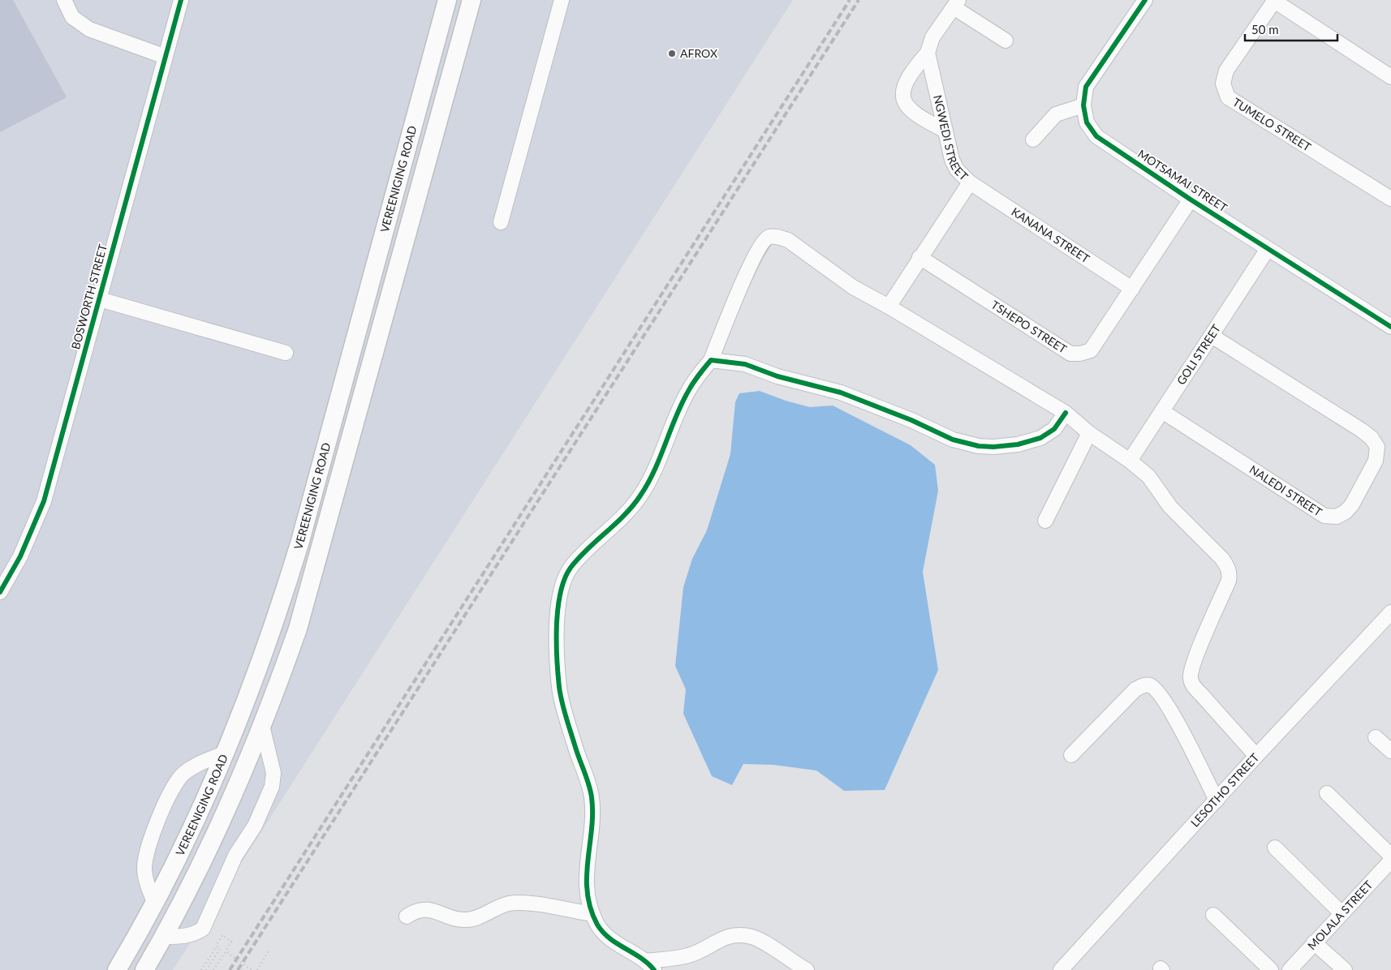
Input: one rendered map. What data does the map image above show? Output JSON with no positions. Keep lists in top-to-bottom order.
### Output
{
  "streets": {
    "main road": ["VEREENIGING ROAD"],
    "street": [
      "TUMELO STREET",
      "NGWEDI STREET",
      "MOTSAMAI STREET",
      "KANANA STREET",
      "BOSWORTH STREET",
      "TSHEPO STREET",
      "GOLI STREET",
      "NALEDI STREET",
      "LESOTHO STREET",
      "MOLALA STREET"
    ]
  },
  "crossings": [
    ["NGWEDI STREET", "KANANA STREET"],
    ["NGWEDI STREET", "TSHEPO STREET"],
    ["MOTSAMAI STREET", "TSHEPO STREET"],
    ["MOTSAMAI STREET", "GOLI STREET"],
    ["KANANA STREET", "TSHEPO STREET"],
    ["GOLI STREET", "NALEDI STREET"]
  ],
  "places": ["AFROX"],
  "scale_bar": "50 m"
}
